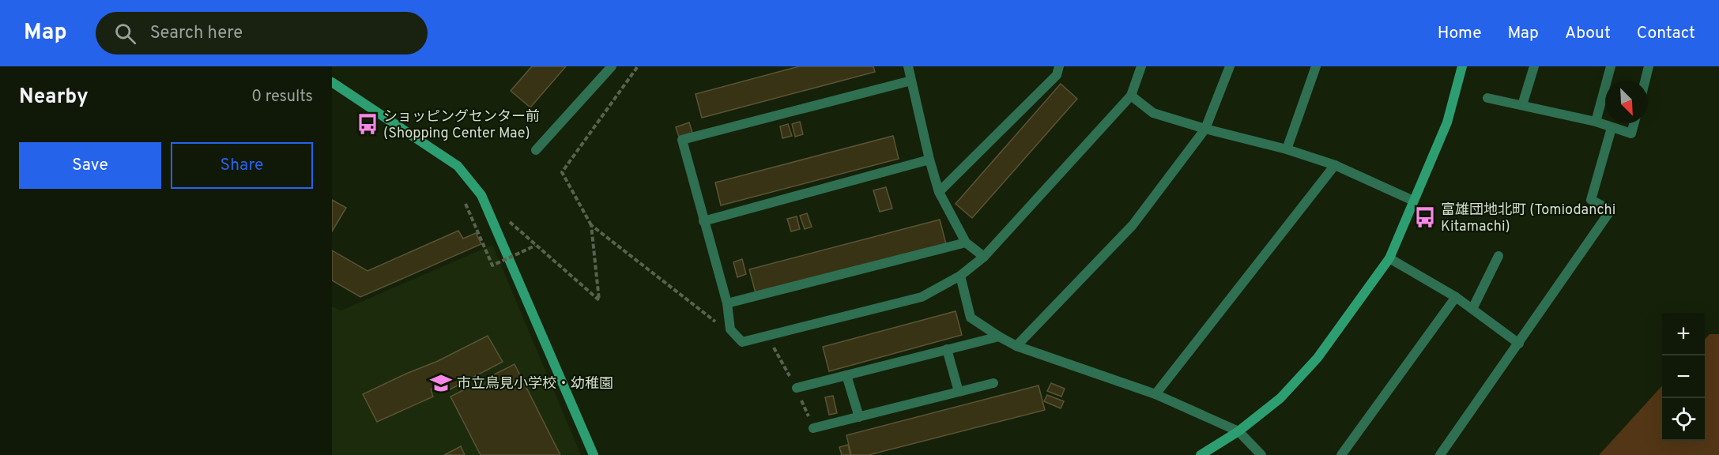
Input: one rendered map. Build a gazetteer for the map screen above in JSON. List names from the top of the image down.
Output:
{
  "places": {
    "bus stop": ["ショッピングセンター前 (Shopping Center Mae)", "富雄団地北町 (Tomiodanchi Kitamachi)"],
    "school or university": ["市立鳥見小学校・幼稚園"]
  },
  "north": "bottom right",
  "page": {
    "header": "Map",
    "search": "Search here",
    "nav": [
      "Home",
      "Map",
      "About",
      "Contact"
    ],
    "heading": ["Nearby", "0 results"],
    "buttons": ["Save", "Share"],
    "map_buttons": ["+", "−"]
  }
}
